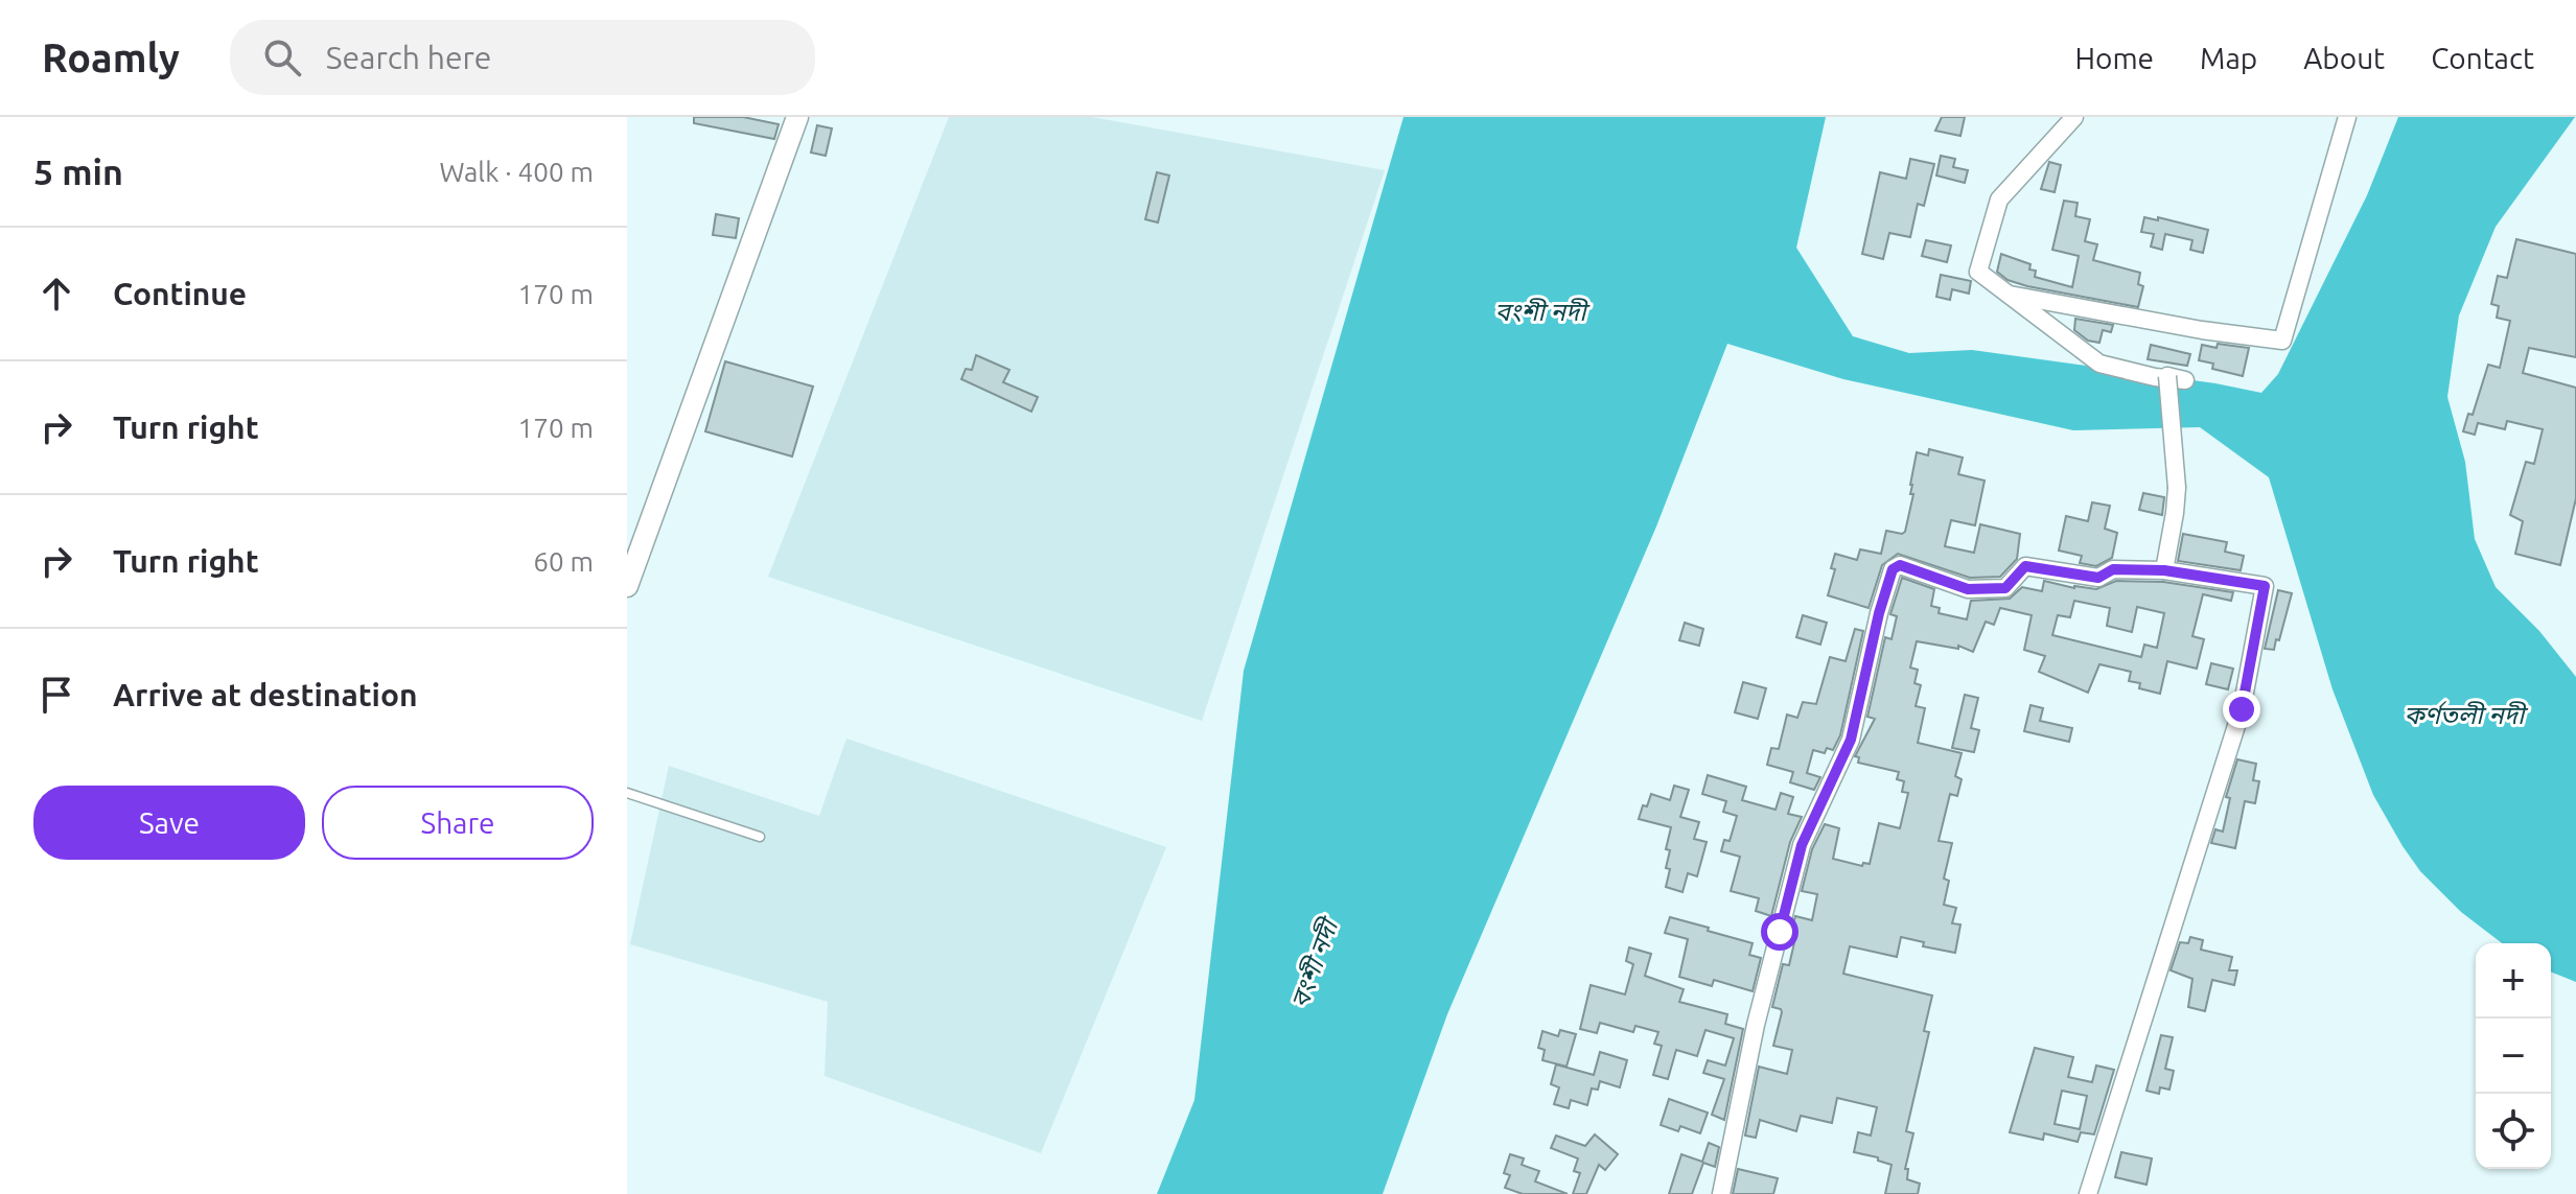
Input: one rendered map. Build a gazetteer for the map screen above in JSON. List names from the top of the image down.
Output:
{
  "water": ["বংশী নদী", "কর্ণতলী নদী"],
  "page": {
    "header": "Roamly",
    "search": "Search here",
    "nav": [
      "Home",
      "Map",
      "About",
      "Contact"
    ],
    "heading": ["5 min", "Walk · 400 m"],
    "list": [
      ["Continue", "170 m"],
      ["Turn right", "170 m"],
      ["Turn right", "60 m"],
      "Arrive at destination"
    ],
    "buttons": ["Save", "Share"],
    "map_buttons": ["+", "−"]
  }
}
